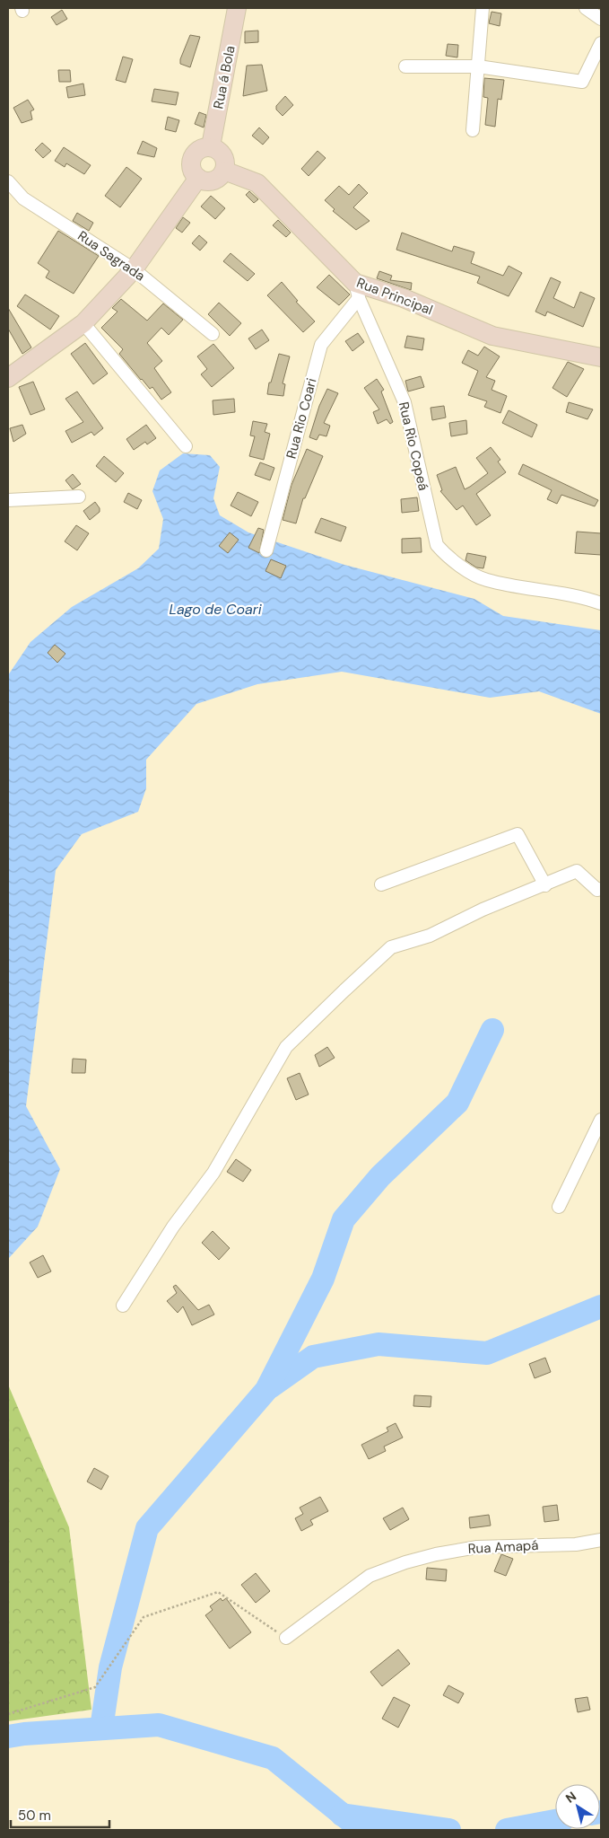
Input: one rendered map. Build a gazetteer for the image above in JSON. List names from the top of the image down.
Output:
{
  "streets": {
    "street": [
      "Rua á Bola",
      "Rua Sagrada",
      "Rua Principal",
      "Rua Rio Coari",
      "Rua Rio Copeá",
      "Rua Amapá"
    ]
  },
  "crossings": [
    ["Rua á Bola", "Rua Principal"],
    ["Rua Principal", "Rua Rio Coari"],
    ["Rua Principal", "Rua Rio Copeá"],
    ["Rua Rio Coari", "Rua Rio Copeá"]
  ],
  "water": ["Lago de Coari"],
  "scale_bar": "50 m",
  "north": "top left"
}
